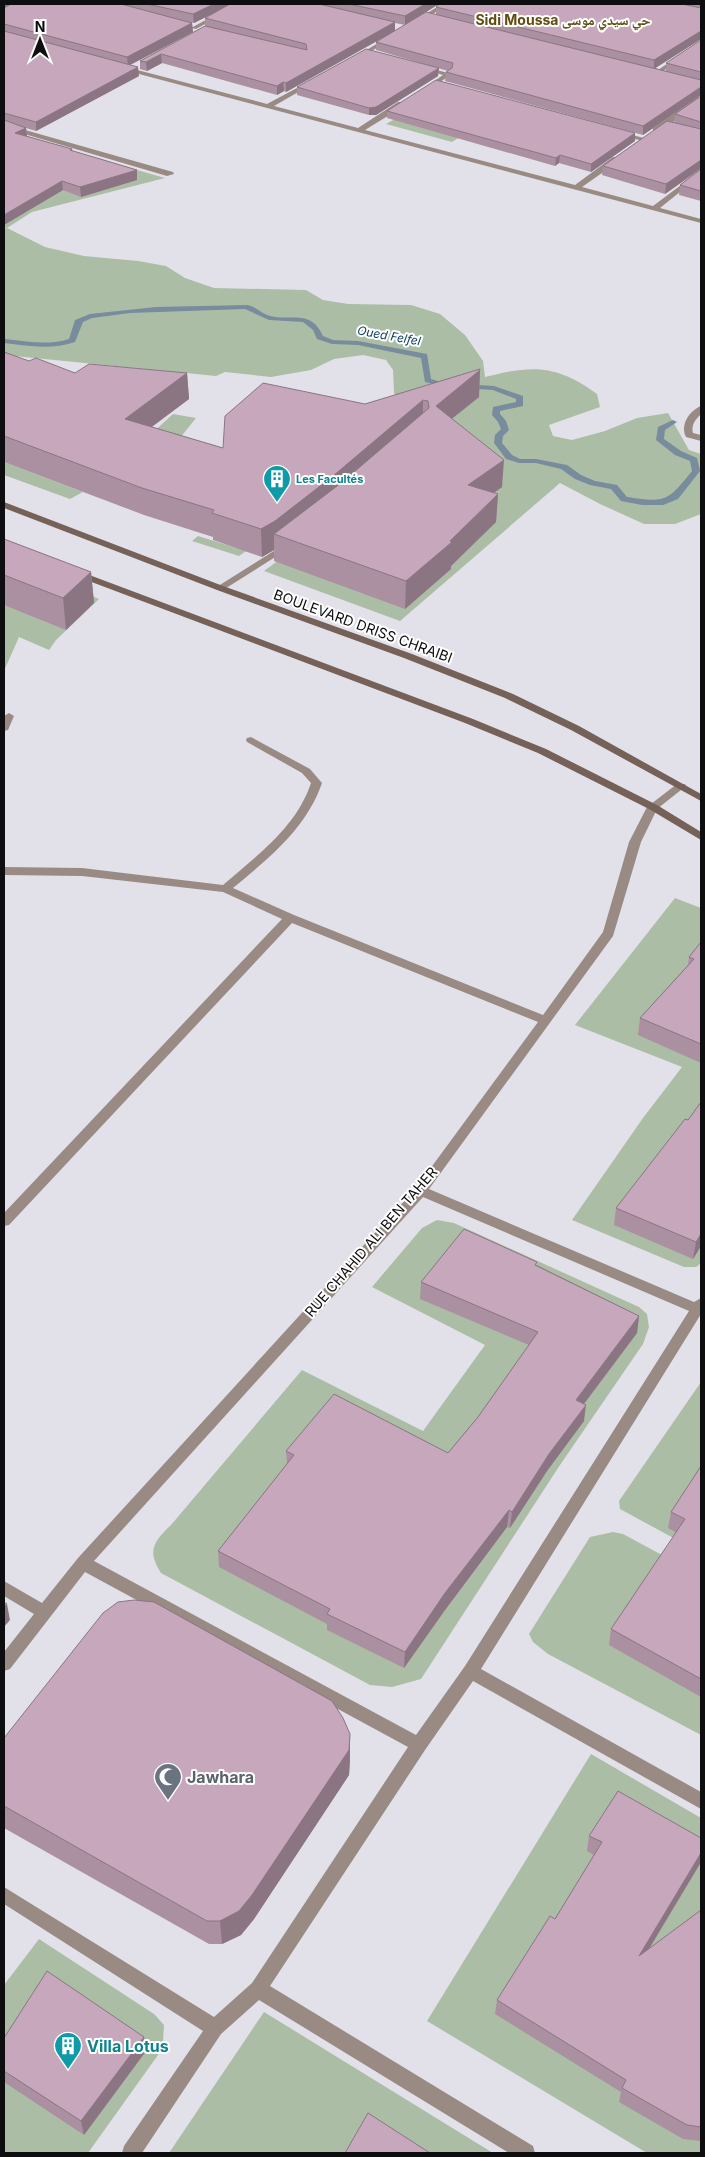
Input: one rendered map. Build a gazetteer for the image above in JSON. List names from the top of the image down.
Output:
{
  "streets": {
    "main road": ["BOULEVARD DRISS CHRAIBI"],
    "street": ["RUE CHAHID ALI BEN TAHER"]
  },
  "crossings": [
    ["BOULEVARD DRISS CHRAIBI", "RUE CHAHID ALI BEN TAHER"]
  ],
  "districts": ["Sidi Moussa حي سيدي موسى"],
  "water": ["Oued Felfel"],
  "places": {
    "building": ["Les Facultés", "Villa Lotus"],
    "mosque": ["Jawhara"]
  },
  "north": "top"
}
